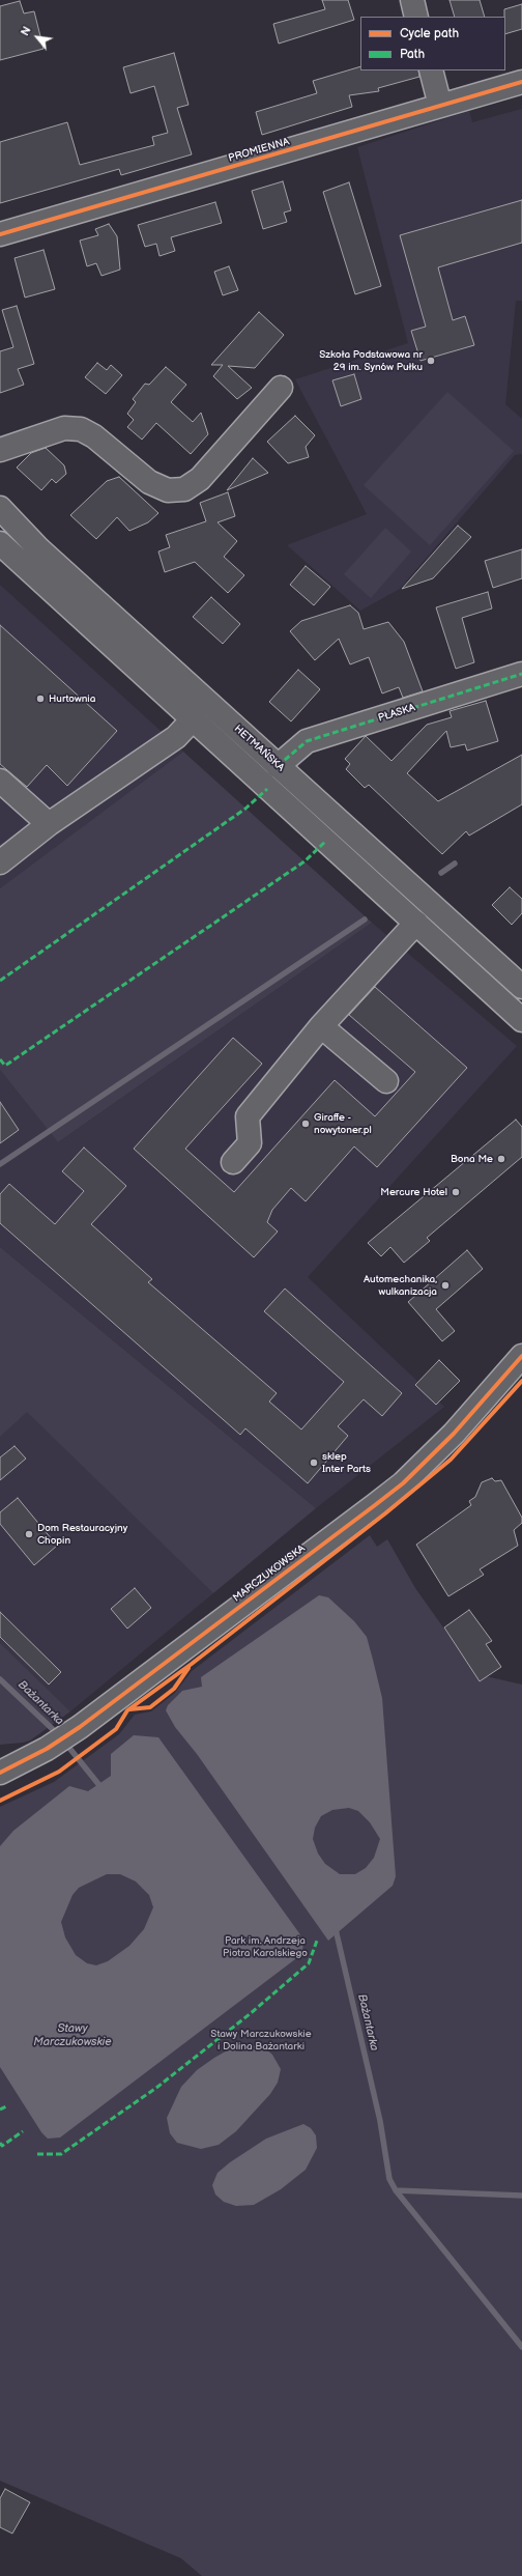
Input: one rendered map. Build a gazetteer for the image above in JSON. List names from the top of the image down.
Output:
{
  "streets": {
    "street": [
      "PROMIENNA",
      "PŁASKA",
      "HETMAŃSKA",
      "MARCZUKOWSKA"
    ]
  },
  "crossings": [
    ["PŁASKA", "HETMAŃSKA"]
  ],
  "water": ["Bażantarka", "Stawy Marczukowskie"],
  "parks": ["Park im. Andrzeja Piotra Karolskiego", "Stawy Marczukowskie i Dolina Bażantarki"],
  "places": [
    "Szkoła Podstawowa nr 29 im. Synów Pułku",
    "Hurtownia",
    "Giraffe - nowytoner.pl",
    "Bona Me",
    "Mercure Hotel",
    "Automechanika, wulkanizacja",
    "sklep Inter Parts",
    "Dom Restauracyjny Chopin"
  ],
  "legend": ["Cycle path", "Path"],
  "north": "top left"
}
